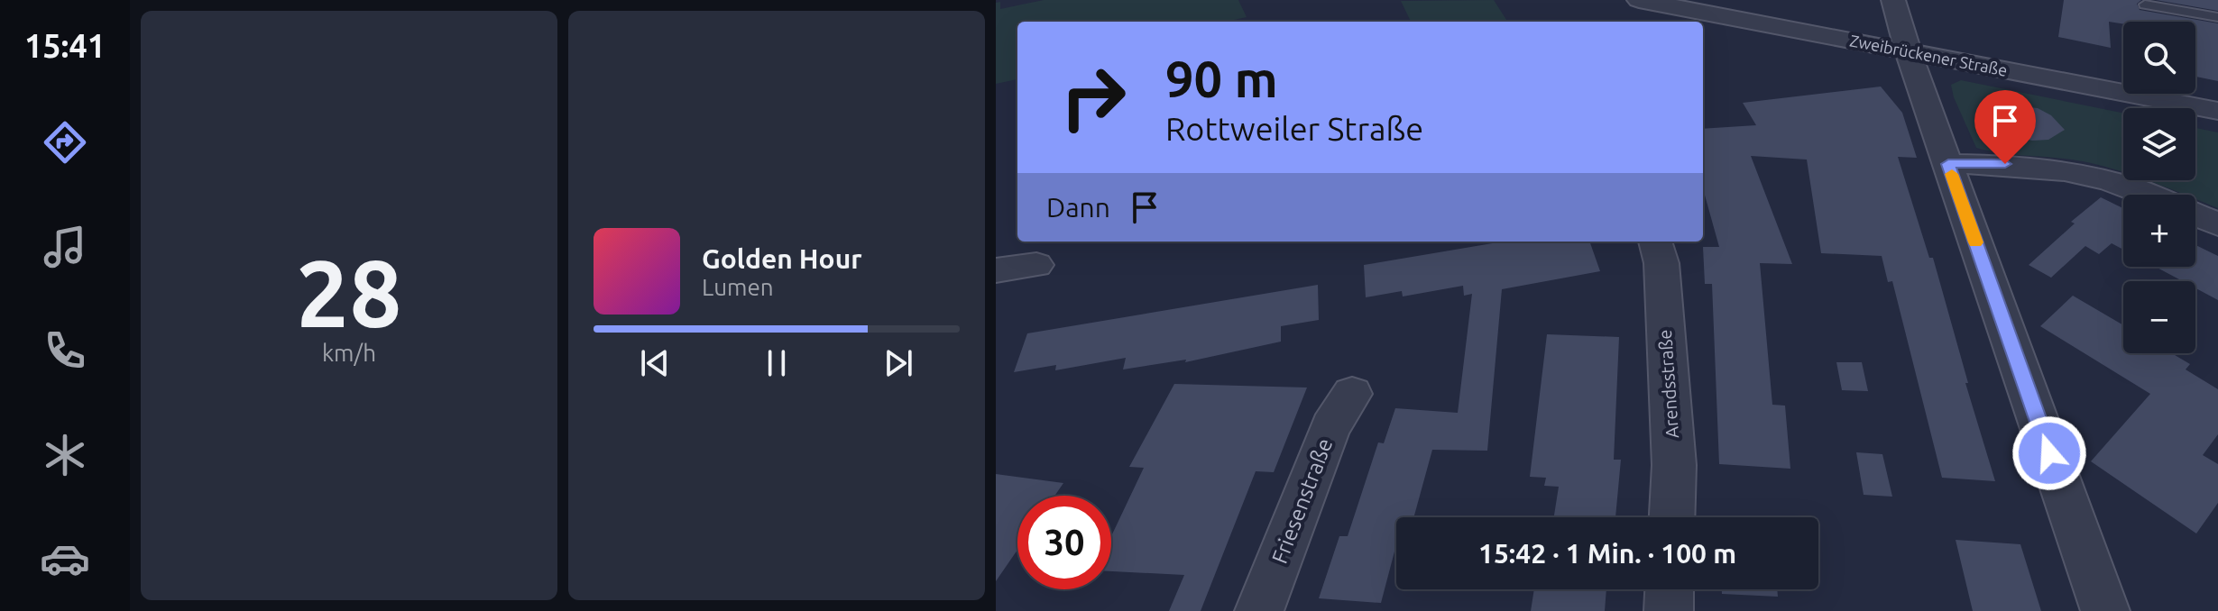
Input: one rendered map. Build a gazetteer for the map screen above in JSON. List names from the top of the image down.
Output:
{
  "streets": {
    "street": ["Zweibrückener Straße", "Arendsstraße", "Friesenstraße"]
  },
  "page": {
    "tabs": "15:41",
    "tile": ["28", "km/h"],
    "map_buttons": ["+", "−"],
    "turn": ["90 m", "Rottweiler Straße"],
    "then": "Dann",
    "song": ["Golden Hour", "Lumen"],
    "limit": "30",
    "trip": "15:42 · 1 Min. · 100 m"
  }
}
